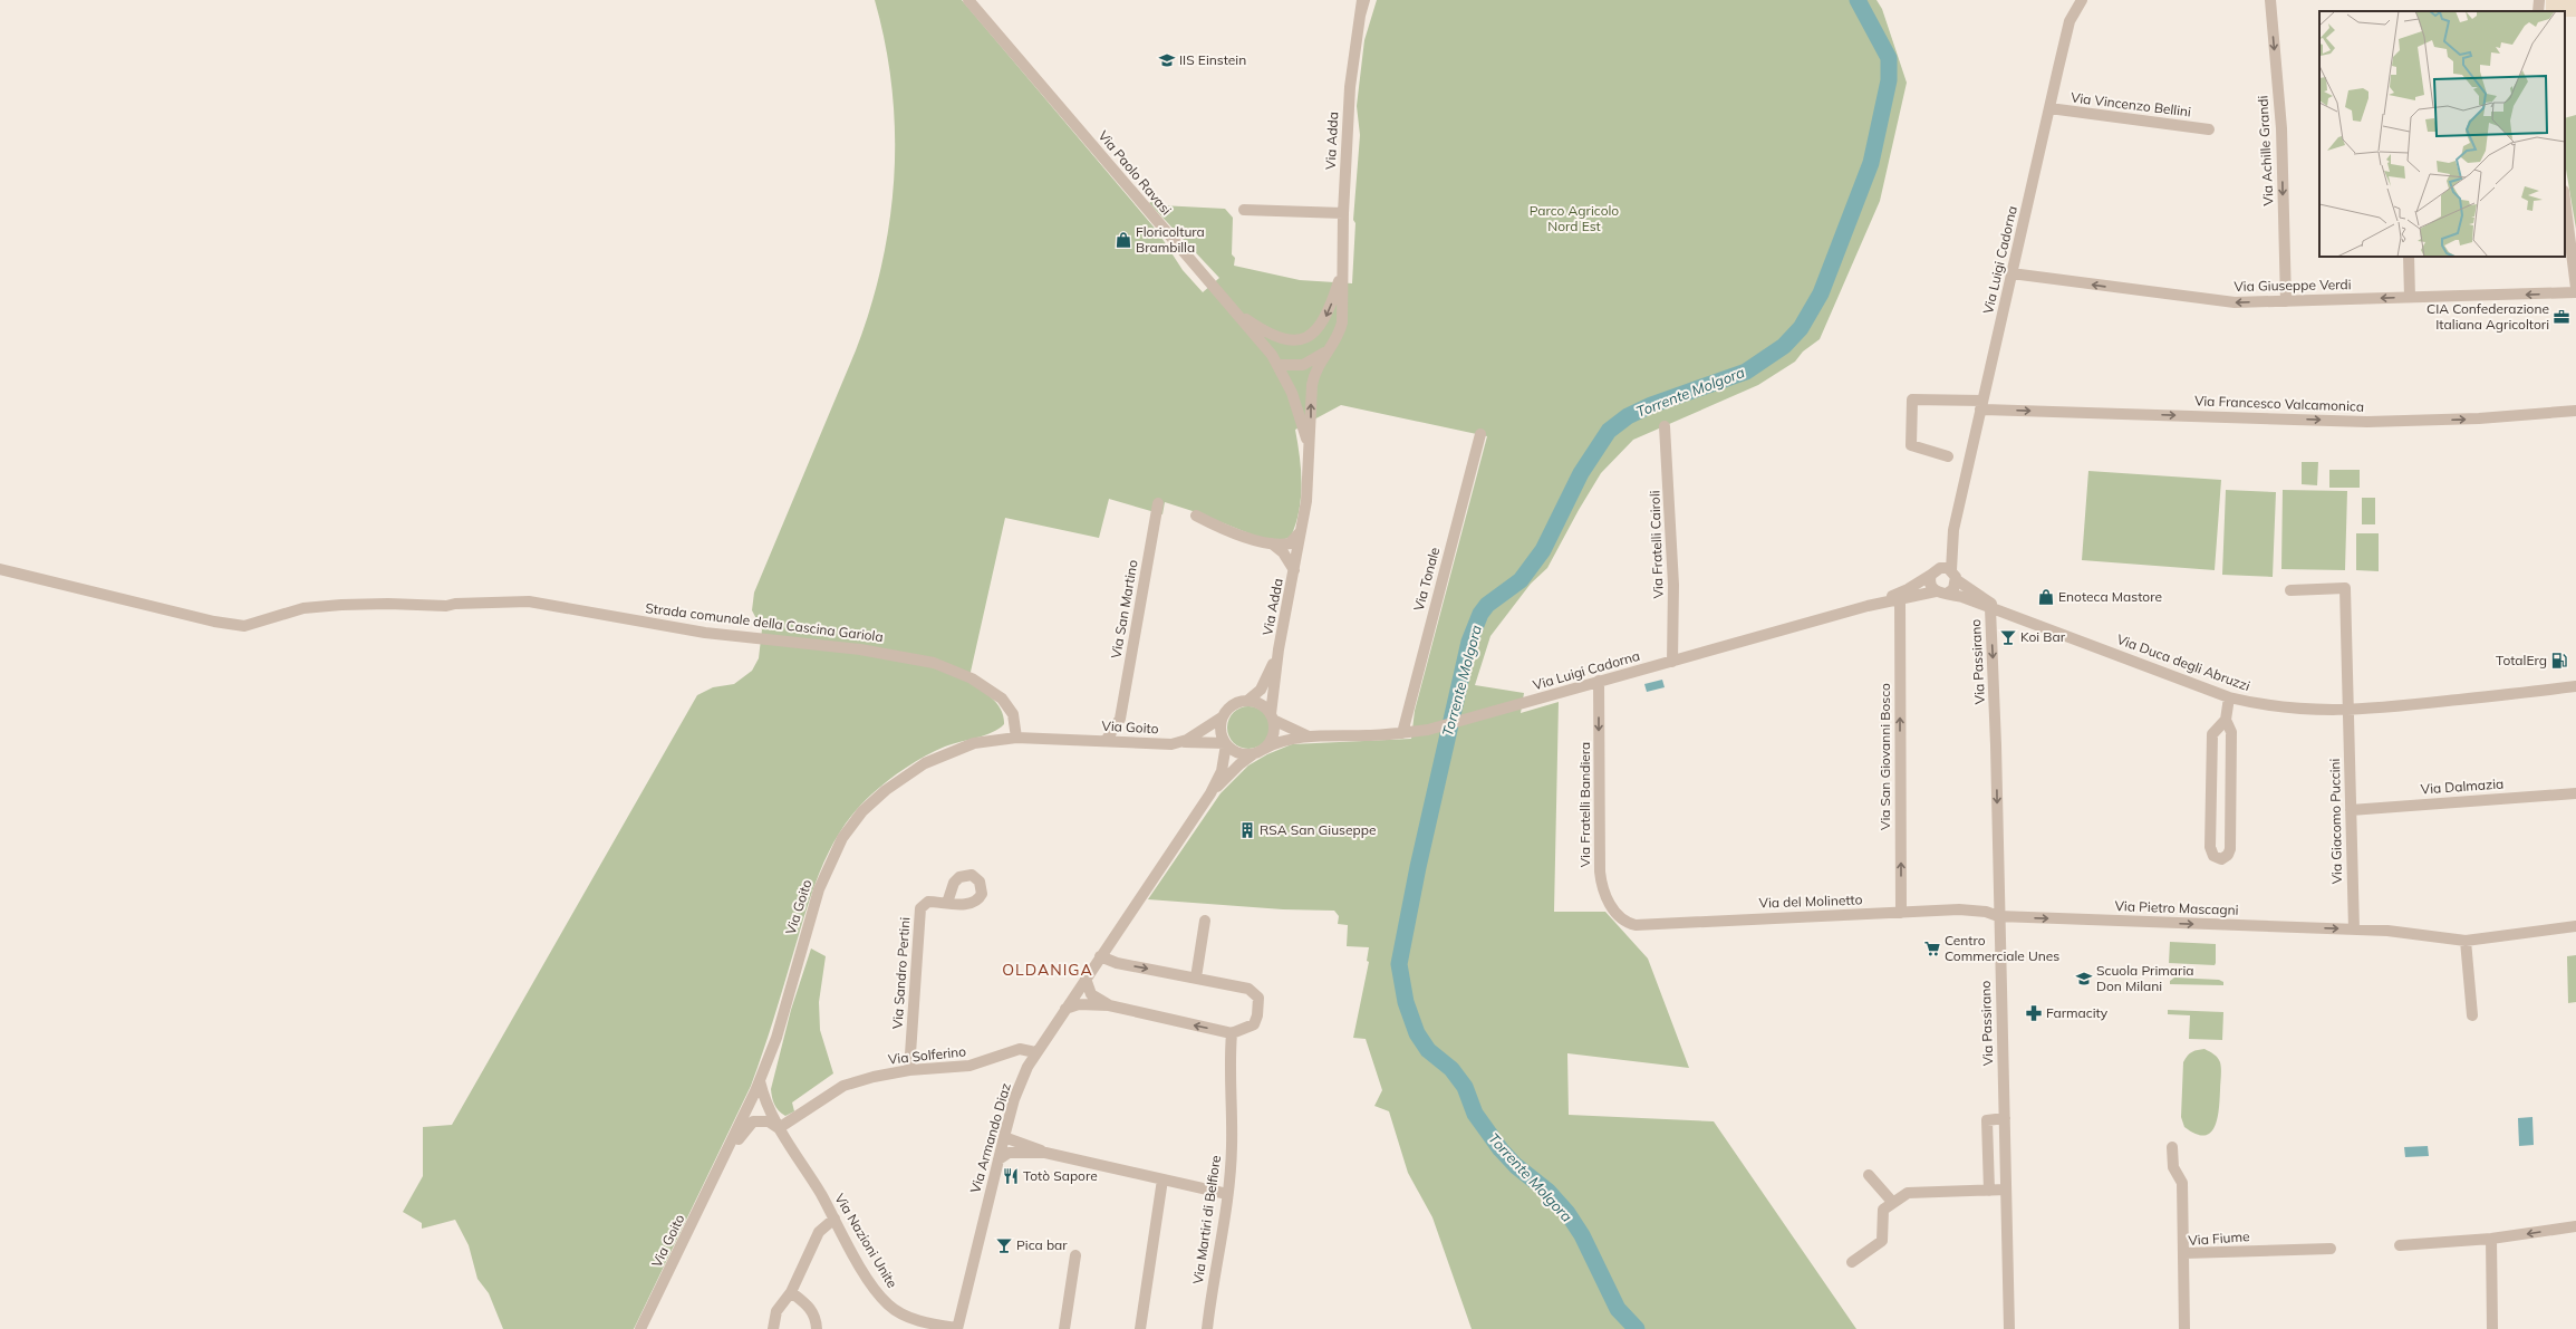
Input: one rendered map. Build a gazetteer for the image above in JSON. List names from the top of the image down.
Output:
{
  "streets": {
    "street": [
      "Via Vincenzo Bellini",
      "Via Adda",
      "Via Achille Grandi",
      "Via Paolo Ravasi",
      "Via Luigi Cadorna",
      "Via Giuseppe Verdi",
      "Via Francesco Valcamonica",
      "Via Fratelli Cairoli",
      "Via Tonale",
      "Via San Martino",
      "Strada comunale della Cascina Gariola",
      "Via Passirano",
      "Via Duca degli Abruzzi",
      "Via Goito",
      "Via San Giovanni Bosco",
      "Via Dalmazia",
      "Via Fratelli Bandiera",
      "Via Giacomo Puccini",
      "Via del Molinetto",
      "Via Pietro Mascagni",
      "Via Sandro Pertini",
      "Via Solferino",
      "Via Armando Diaz",
      "Via Martiri di Belfiore",
      "Via Fiume",
      "Via Nazioni Unite"
    ]
  },
  "crossings": [
    ["Via Vincenzo Bellini", "Via Luigi Cadorna"],
    ["Via Adda", "Via Paolo Ravasi"],
    ["Via Adda", "Via Luigi Cadorna"],
    ["Via Adda", "Via Goito"],
    ["Via Adda", "Via Armando Diaz"],
    ["Via Achille Grandi", "Via Giuseppe Verdi"],
    ["Via Luigi Cadorna", "Via Giuseppe Verdi"],
    ["Via Luigi Cadorna", "Via Francesco Valcamonica"],
    ["Via Luigi Cadorna", "Via Fratelli Cairoli"],
    ["Via Luigi Cadorna", "Via Tonale"],
    ["Via Luigi Cadorna", "Via Duca degli Abruzzi"],
    ["Via Luigi Cadorna", "Via Goito"],
    ["Via Luigi Cadorna", "Via San Giovanni Bosco"],
    ["Via Luigi Cadorna", "Via Fratelli Bandiera"],
    ["Via Luigi Cadorna", "Via Armando Diaz"],
    ["Via San Martino", "Via Goito"],
    ["Strada comunale della Cascina Gariola", "Via Goito"],
    ["Via Passirano", "Via Duca degli Abruzzi"],
    ["Via Passirano", "Via del Molinetto"],
    ["Via Passirano", "Via Pietro Mascagni"],
    ["Via Duca degli Abruzzi", "Via Giacomo Puccini"],
    ["Via Goito", "Via Armando Diaz"],
    ["Via Goito", "Via Nazioni Unite"],
    ["Via San Giovanni Bosco", "Via del Molinetto"],
    ["Via Dalmazia", "Via Giacomo Puccini"],
    ["Via Fratelli Bandiera", "Via del Molinetto"],
    ["Via Giacomo Puccini", "Via Pietro Mascagni"],
    ["Via del Molinetto", "Via Pietro Mascagni"],
    ["Via Sandro Pertini", "Via Solferino"],
    ["Via Solferino", "Via Armando Diaz"],
    ["Via Solferino", "Via Nazioni Unite"],
    ["Via Armando Diaz", "Via Nazioni Unite"]
  ],
  "one_way": [
    "Via Achille Grandi",
    "Via Giuseppe Verdi",
    "Via Francesco Valcamonica",
    "Via Passirano",
    "Via San Giovanni Bosco",
    "Via Fratelli Bandiera",
    "Via Pietro Mascagni"
  ],
  "districts": ["OLDANIGA"],
  "water": ["Torrente Molgora"],
  "parks": ["Parco Agricolo Nord Est"],
  "places": {
    "school or university": ["IIS Einstein", "Scuola Primaria Don Milani"],
    "shop": ["Floricoltura Brambilla", "Enoteca Mastore"],
    "office": ["CIA Confederazione Italiana Agricoltori"],
    "bar": ["Koi Bar", "Pica bar"],
    "fuel station": ["TotalErg"],
    "building": ["RSA San Giuseppe"],
    "supermarket": ["Centro Commerciale Unes"],
    "pharmacy": ["Farmacity"],
    "restaurant": ["Totò Sapore"]
  }
}
